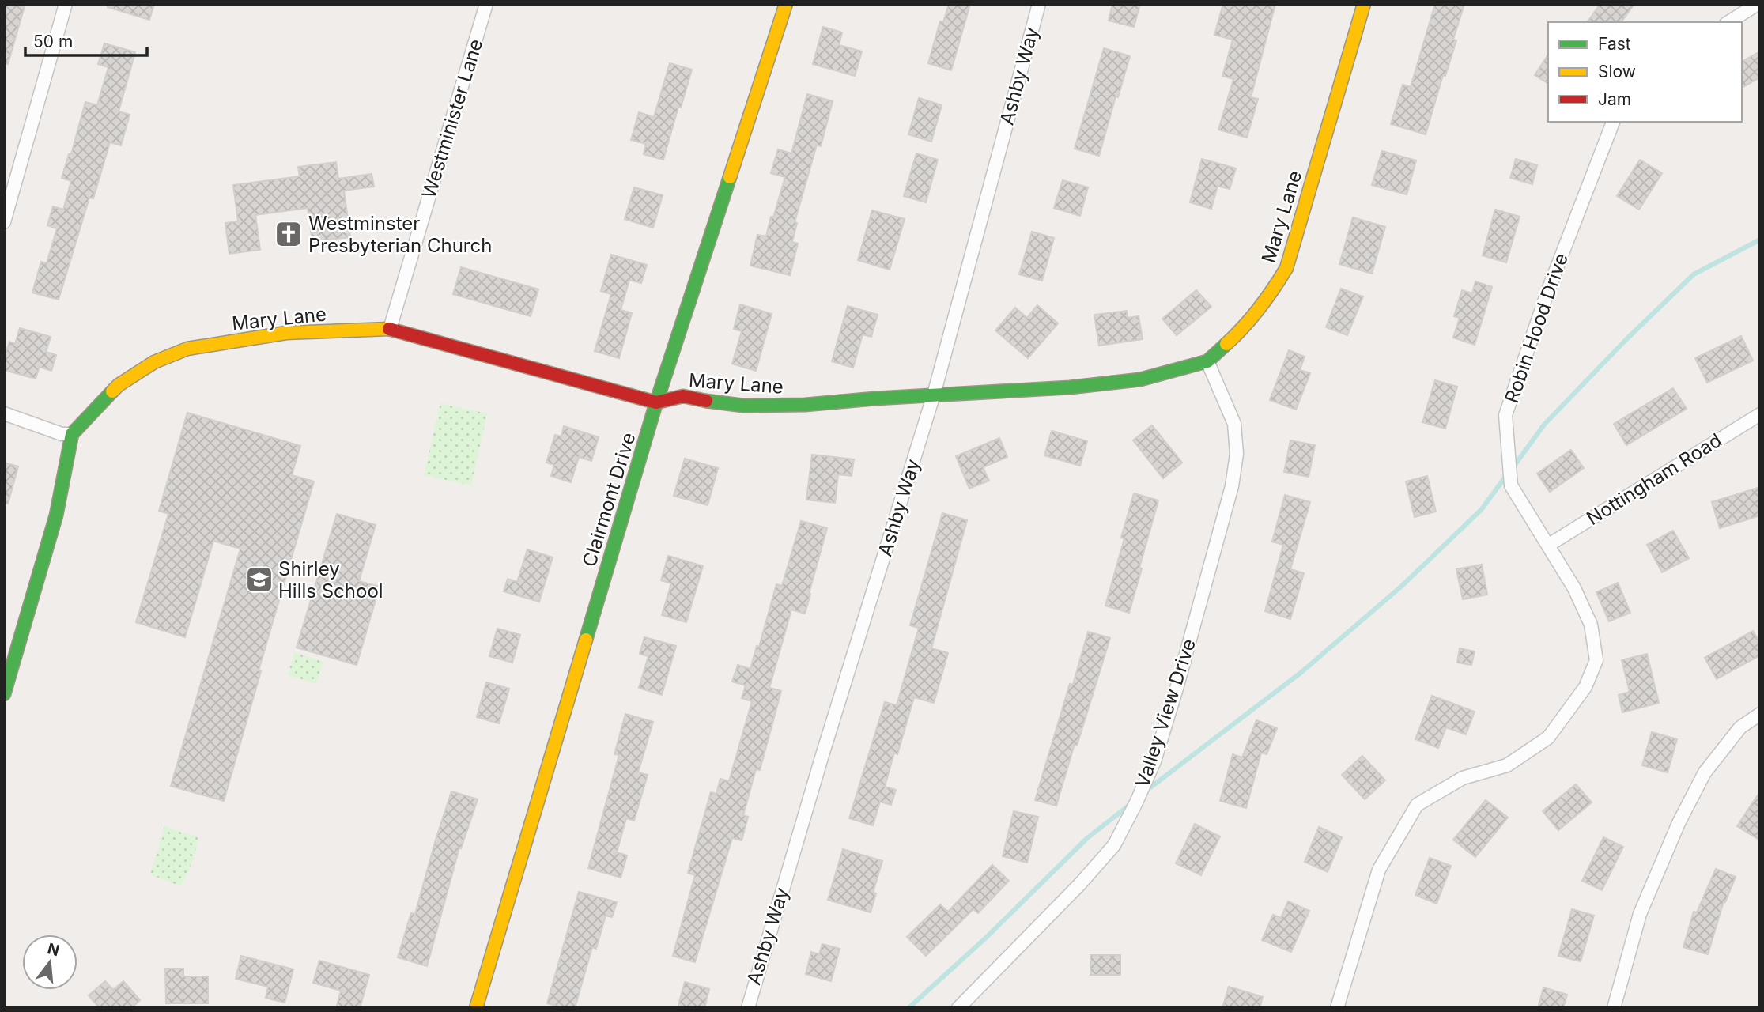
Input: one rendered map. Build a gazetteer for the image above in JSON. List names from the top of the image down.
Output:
{
  "streets": {
    "street": [
      "Ashby Way",
      "Westminister Lane",
      "Mary Lane",
      "Robin Hood Drive",
      "Nottingham Road",
      "Clairmont Drive",
      "Valley View Drive"
    ]
  },
  "crossings": [
    ["Ashby Way", "Mary Lane"],
    ["Westminister Lane", "Mary Lane"],
    ["Mary Lane", "Clairmont Drive"],
    ["Mary Lane", "Valley View Drive"],
    ["Robin Hood Drive", "Nottingham Road"]
  ],
  "places": {
    "church": ["Westminster Presbyterian Church"],
    "school or university": ["Shirley Hills School"]
  },
  "legend": ["Fast", "Slow", "Jam"],
  "scale_bar": "50 m",
  "north": "top"
}
